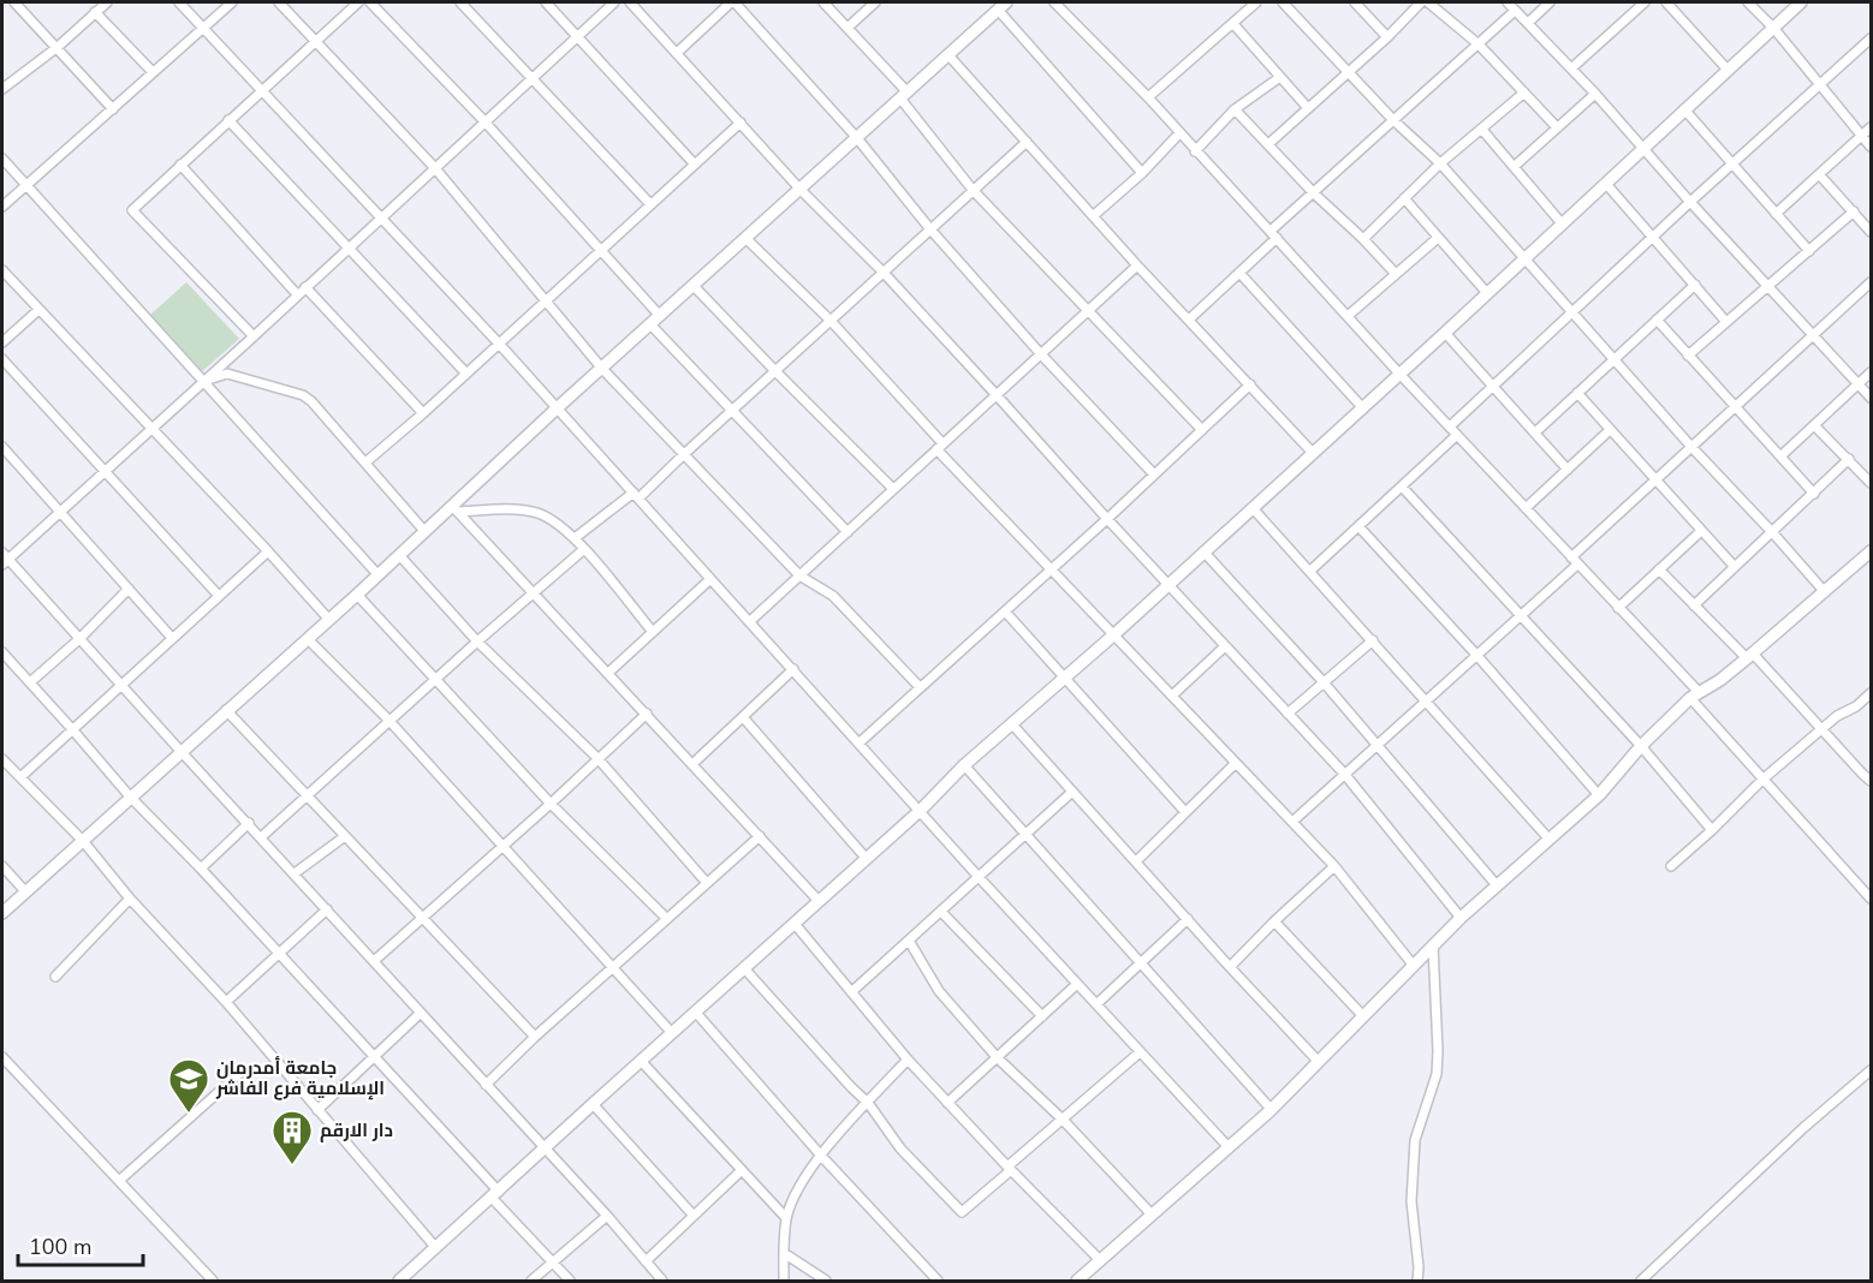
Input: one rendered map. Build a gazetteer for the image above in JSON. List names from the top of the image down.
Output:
{
  "places": {
    "school or university": ["جامعة أمدرمان الإسلامية فرع الفاشر"],
    "building": ["دار الارقم"]
  },
  "scale_bar": "100 m"
}
